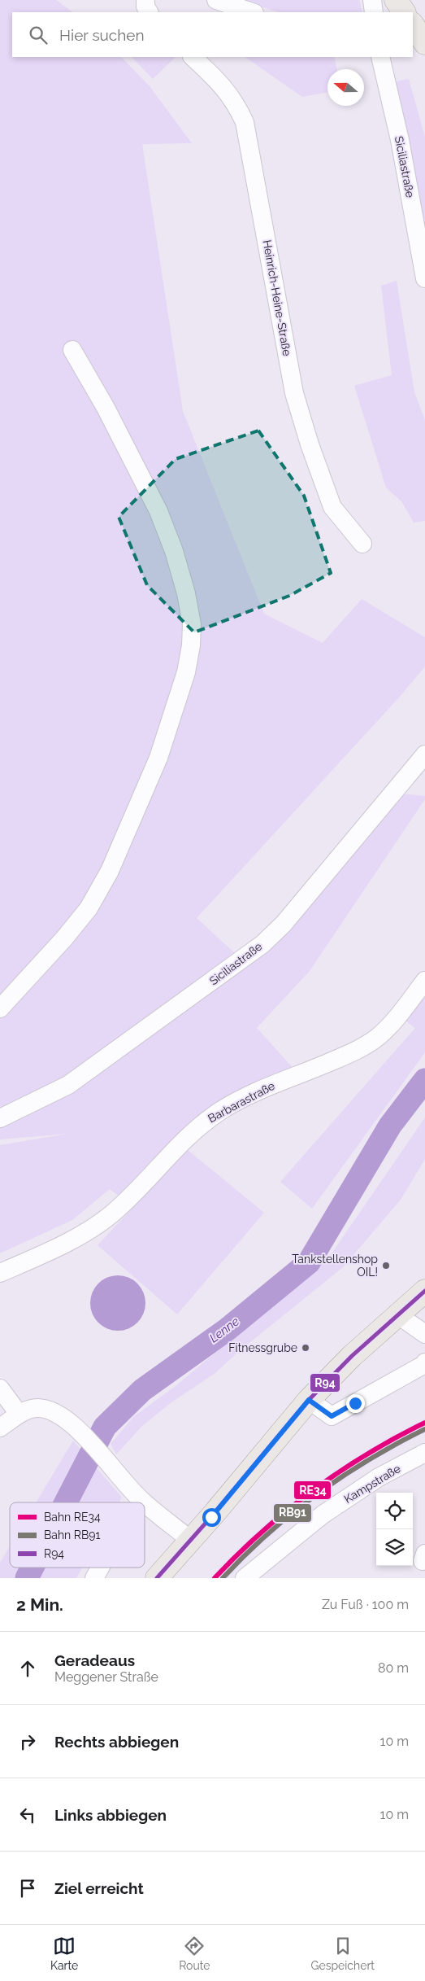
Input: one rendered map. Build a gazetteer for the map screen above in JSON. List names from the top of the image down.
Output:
{
  "streets": {
    "street": [
      "Siciliastraße",
      "Heinrich-Heine-Straße",
      "Barbarastraße",
      "Kampstraße"
    ]
  },
  "water": ["Lenne"],
  "places": ["Tankstellenshop OIL!", "Fitnessgrube"],
  "lines": ["transit line R94", "rail line RE34", "rail line RB91"],
  "legend": ["Bahn RE34", "Bahn RB91", "R94"],
  "north": "left",
  "page": {
    "search": "Hier suchen",
    "heading": ["2 Min.", "Zu Fuß · 100 m"],
    "list": [
      ["Geradeaus", "Meggener Straße", "80 m"],
      ["Rechts abbiegen", "10 m"],
      ["Links abbiegen", "10 m"],
      "Ziel erreicht"
    ],
    "nav": ["Karte", "Route", "Gespeichert"]
  }
}
